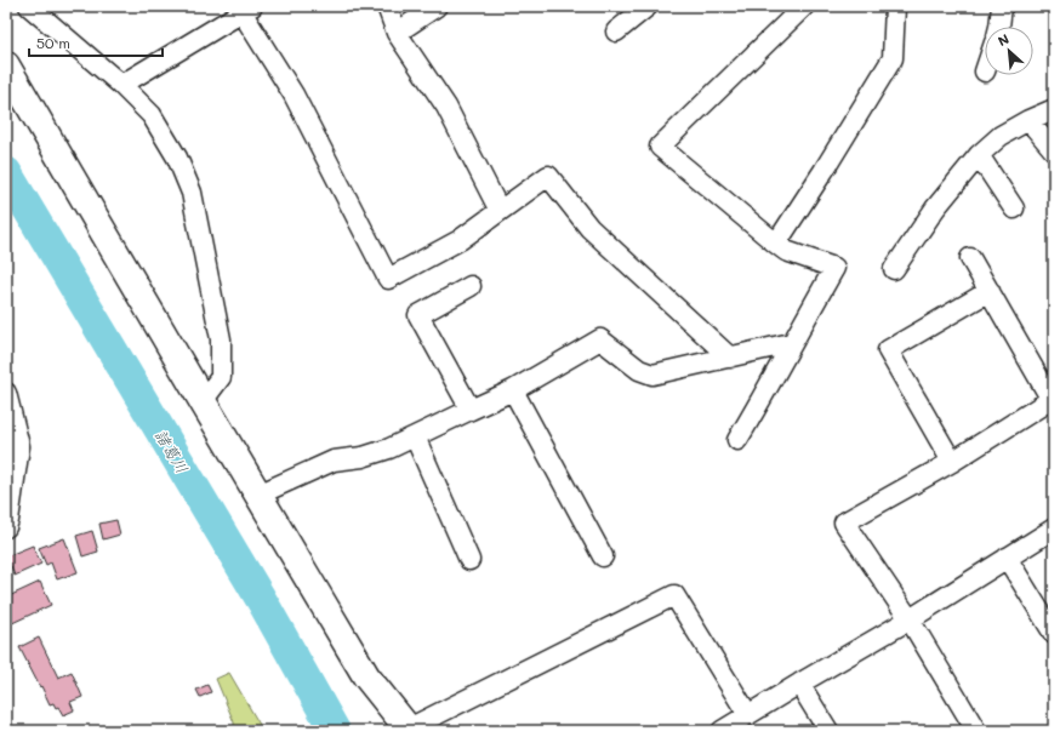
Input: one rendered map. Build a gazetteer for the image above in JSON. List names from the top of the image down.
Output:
{
  "water": ["諸葛川"],
  "scale_bar": "50 m",
  "north": "top left"
}
